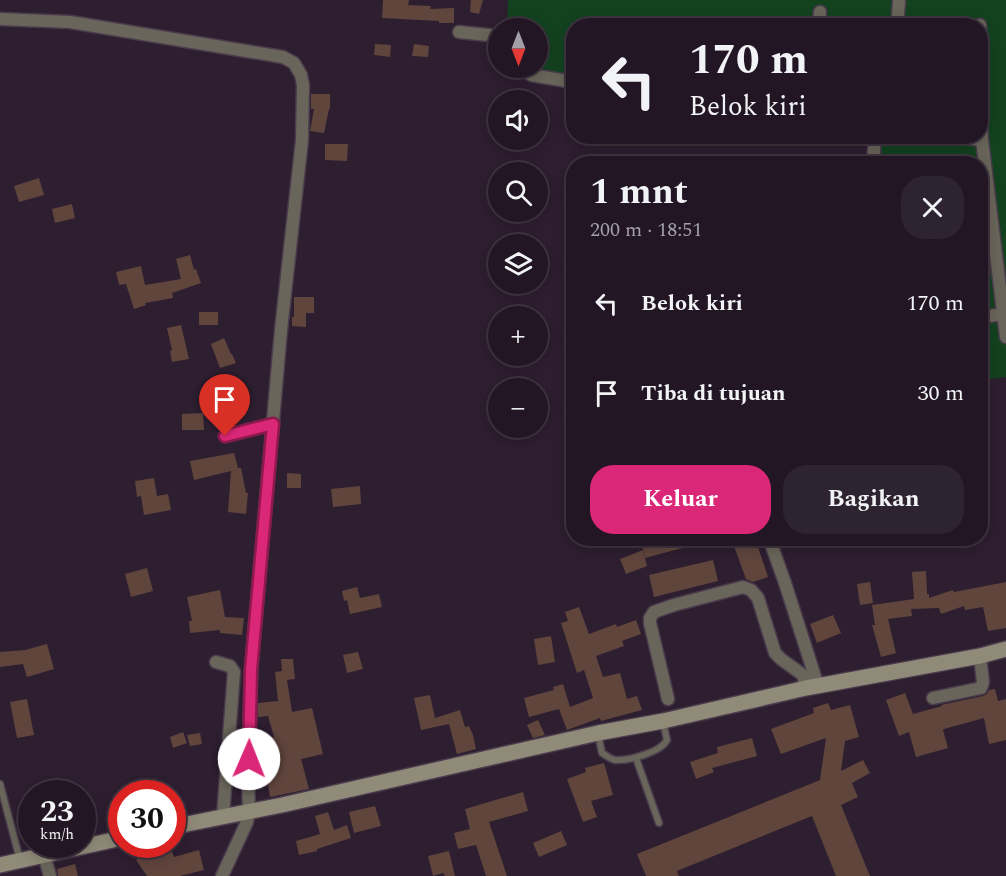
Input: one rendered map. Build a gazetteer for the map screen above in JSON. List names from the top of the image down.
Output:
{
  "north": "bottom",
  "page": {
    "map_buttons": ["+", "−"],
    "turn": ["170 m", "Belok kiri"],
    "heading": ["1 mnt", "200 m · 18:51"],
    "list": [
      {
        "name": "Belok kiri",
        "value": "170 m"
      },
      {
        "name": "Tiba di tujuan",
        "value": "30 m"
      }
    ],
    "buttons": ["Keluar", "Bagikan"],
    "speed": "23 km/h",
    "limit": "30"
  }
}
